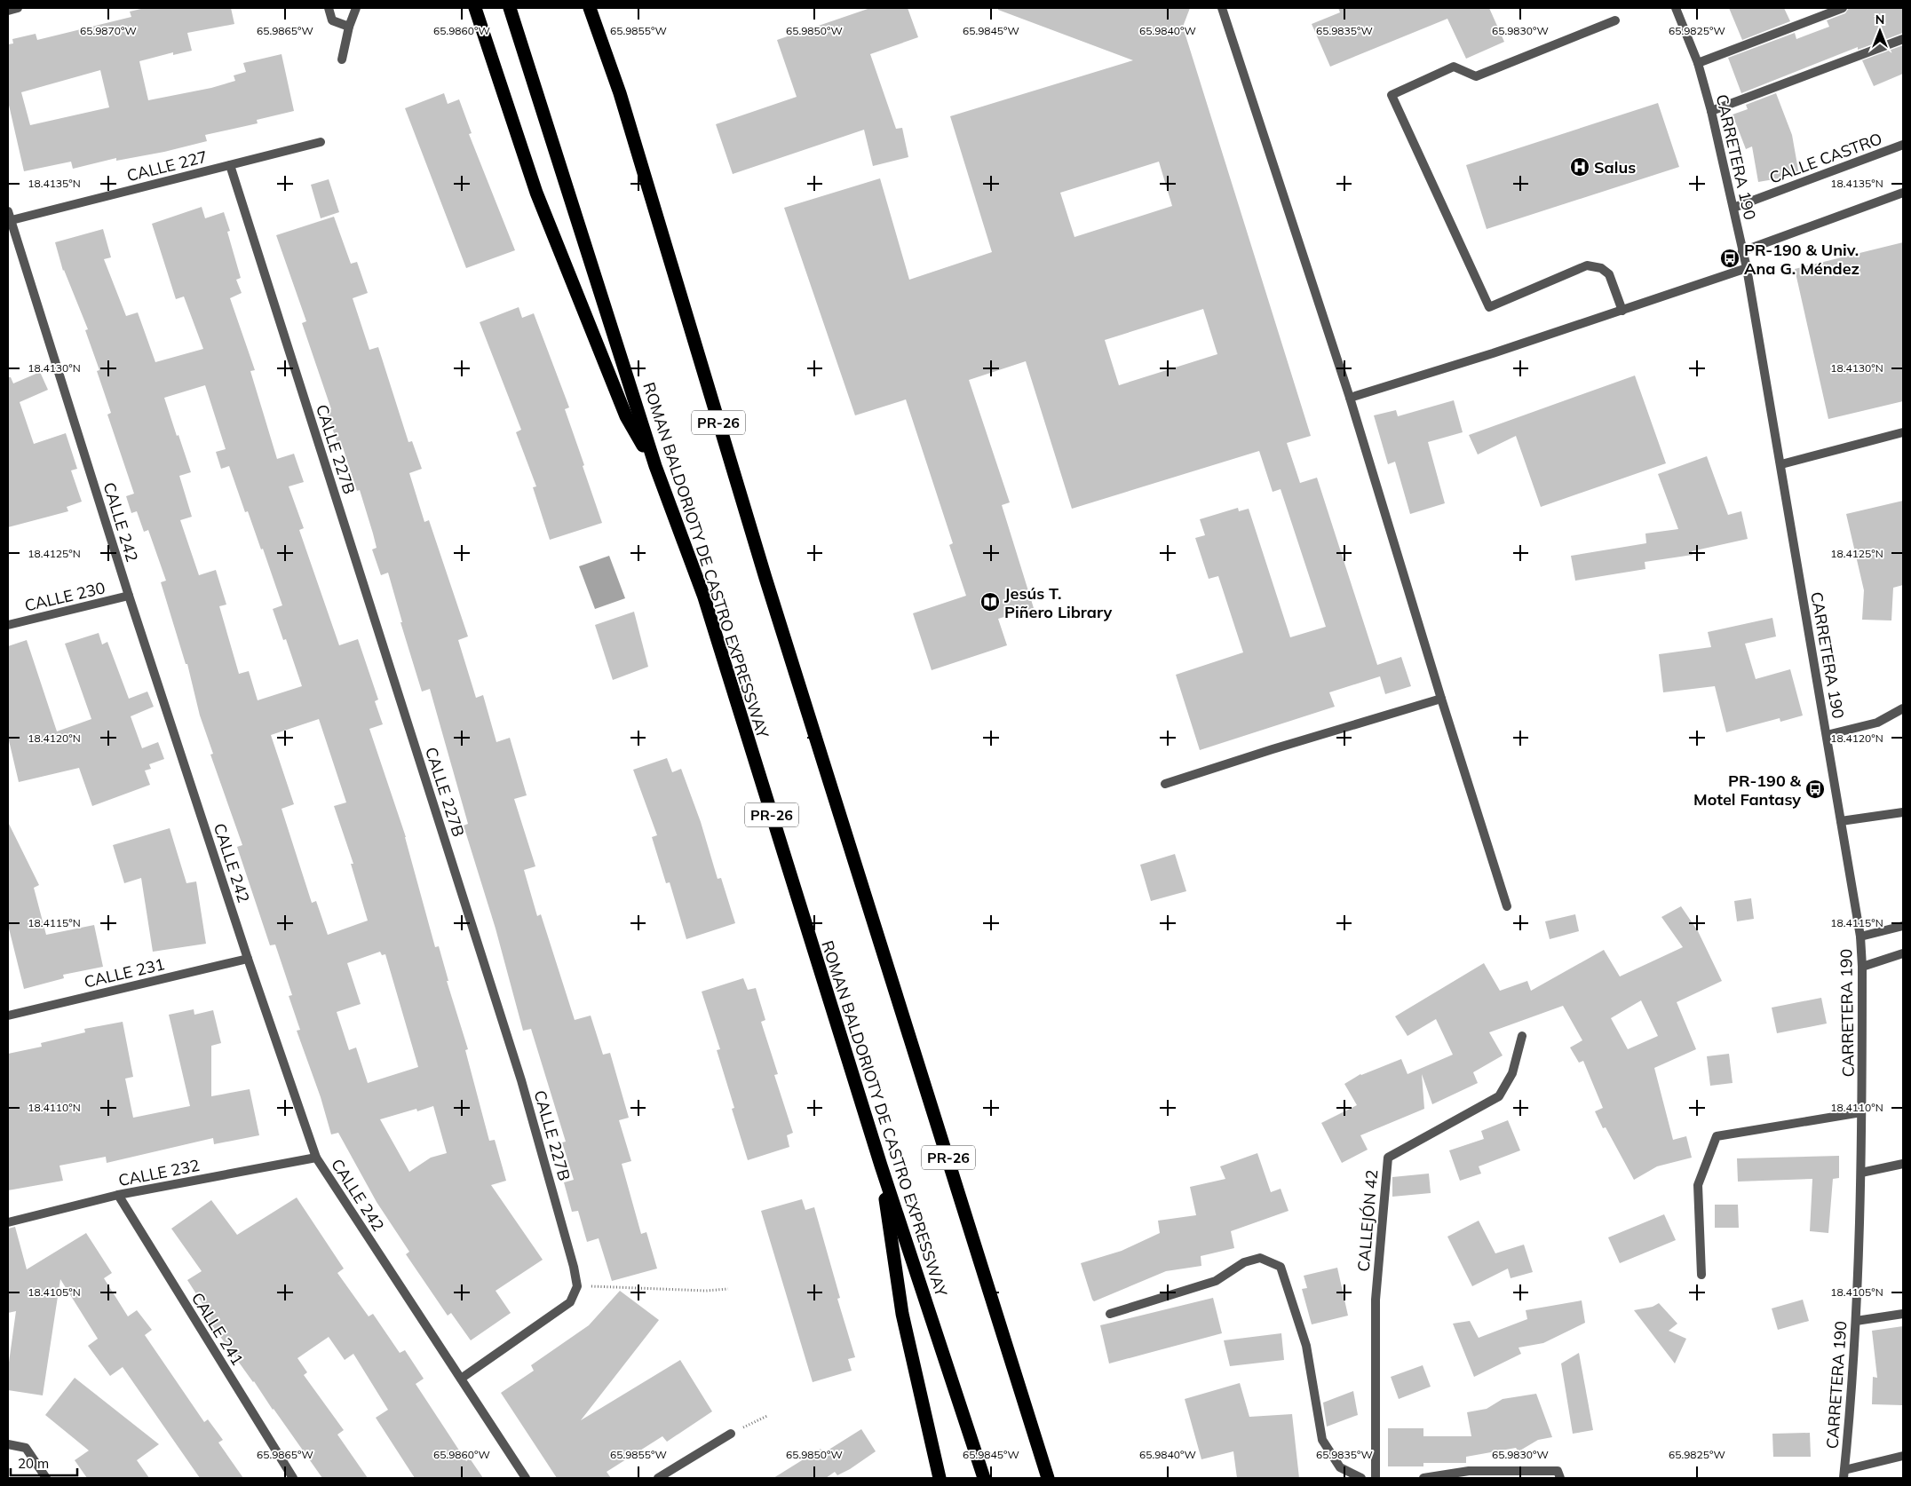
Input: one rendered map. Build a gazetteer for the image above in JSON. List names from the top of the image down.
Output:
{
  "streets": {
    "highway": ["PR-26", "ROMAN BALDORIOTY DE CASTRO EXPRESSWAY"],
    "street": [
      "CARRETERA 190",
      "CALLE CASTRO",
      "CALLE 227",
      "CALLE 227B",
      "CALLE 242",
      "CALLE 230",
      "CALLE 231",
      "CALLE 232",
      "CALLEJÓN 42",
      "CALLE 241"
    ]
  },
  "crossings": [
    ["CARRETERA 190", "CALLE CASTRO"],
    ["CALLE 227", "CALLE 227B"],
    ["CALLE 227", "CALLE 242"],
    ["CALLE 242", "CALLE 230"],
    ["CALLE 242", "CALLE 231"],
    ["CALLE 242", "CALLE 232"],
    ["CALLE 232", "CALLE 241"]
  ],
  "places": {
    "hospital": ["Salus"],
    "bus stop": ["PR-190 & Univ. Ana G. Méndez", "PR-190 & Motel Fantasy"],
    "library": ["Jesús T. Piñero Library"]
  },
  "scale_bar": "20 m",
  "north": "top",
  "coordinates": [
    "65.9870°W",
    "65.9865°W",
    "65.9860°W",
    "65.9855°W",
    "65.9850°W",
    "65.9845°W",
    "65.9840°W",
    "65.9835°W",
    "65.9830°W",
    "65.9825°W",
    "18.4135°N",
    "18.4130°N",
    "18.4125°N",
    "18.4120°N",
    "18.4115°N",
    "18.4110°N",
    "18.4105°N"
  ]
}
